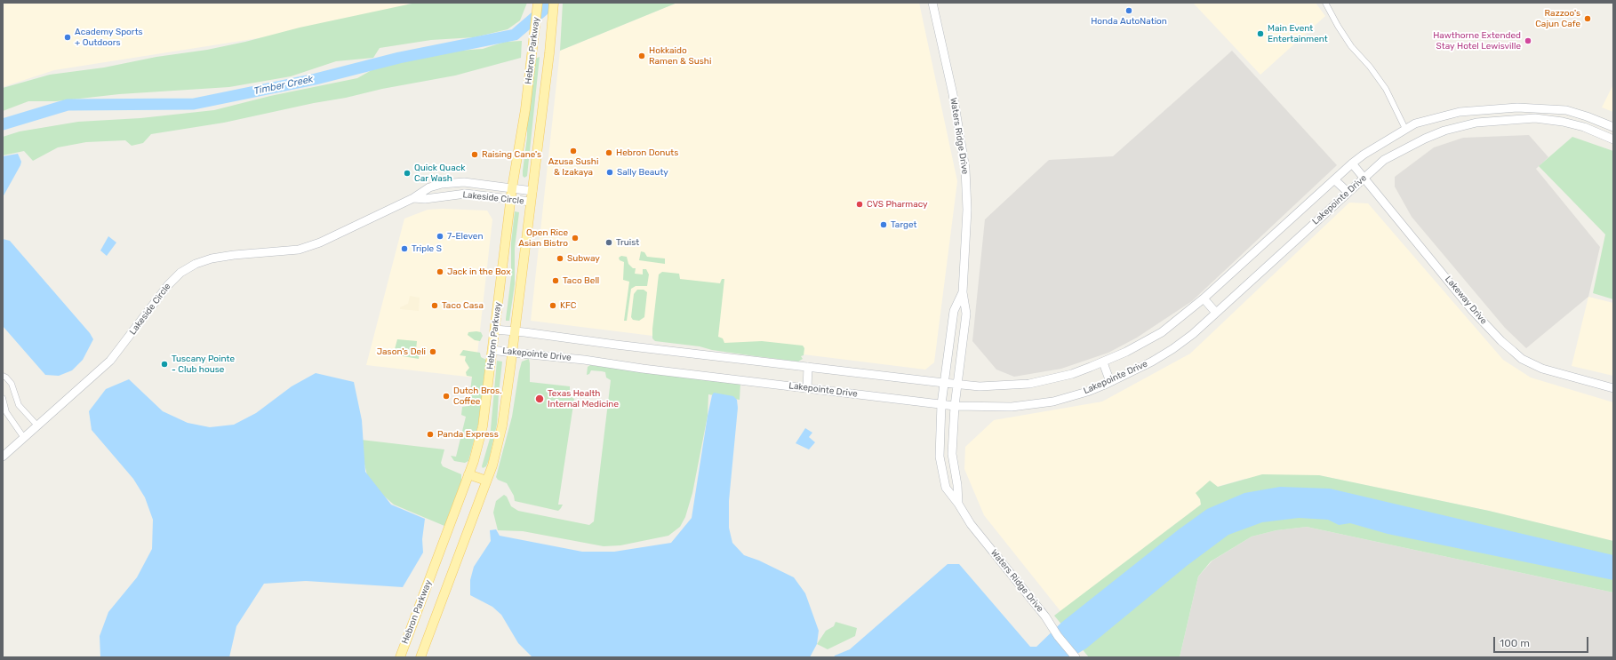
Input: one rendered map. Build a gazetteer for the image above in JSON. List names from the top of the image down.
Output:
{
  "streets": {
    "main road": [
      "Hebron Parkway",
      "Waters Ridge Drive",
      "Lakeside Circle",
      "Lakepointe Drive",
      "Lakeway Drive"
    ]
  },
  "crossings": [
    ["Hebron Parkway", "Lakeside Circle"],
    ["Hebron Parkway", "Lakepointe Drive"],
    ["Waters Ridge Drive", "Lakepointe Drive"],
    ["Lakepointe Drive", "Lakeway Drive"]
  ],
  "water": ["Timber Creek"],
  "places": [
    "Honda AutoNation",
    "Razzoo's Cajun Cafe",
    "Main Event Entertainment",
    "Academy Sports + Outdoors",
    "Hawthorne Extended Stay Hotel Lewisville",
    "Hokkaido Ramen & Sushi",
    "Azusa Sushi & Izakaya",
    "Hebron Donuts",
    "Raising Cane's",
    "Sally Beauty",
    "Quick Quack Car Wash",
    "CVS Pharmacy",
    "Target",
    "7-Eleven",
    "Open Rice Asian Bistro",
    "Truist",
    "Triple S",
    "Subway",
    "Jack in the Box",
    "Taco Bell",
    "Taco Casa",
    "KFC",
    "Jason's Deli",
    "Tuscany Pointe - Club house",
    "Dutch Bros. Coffee",
    "Texas Health Internal Medicine",
    "Panda Express"
  ],
  "scale_bar": "100 m"
}
